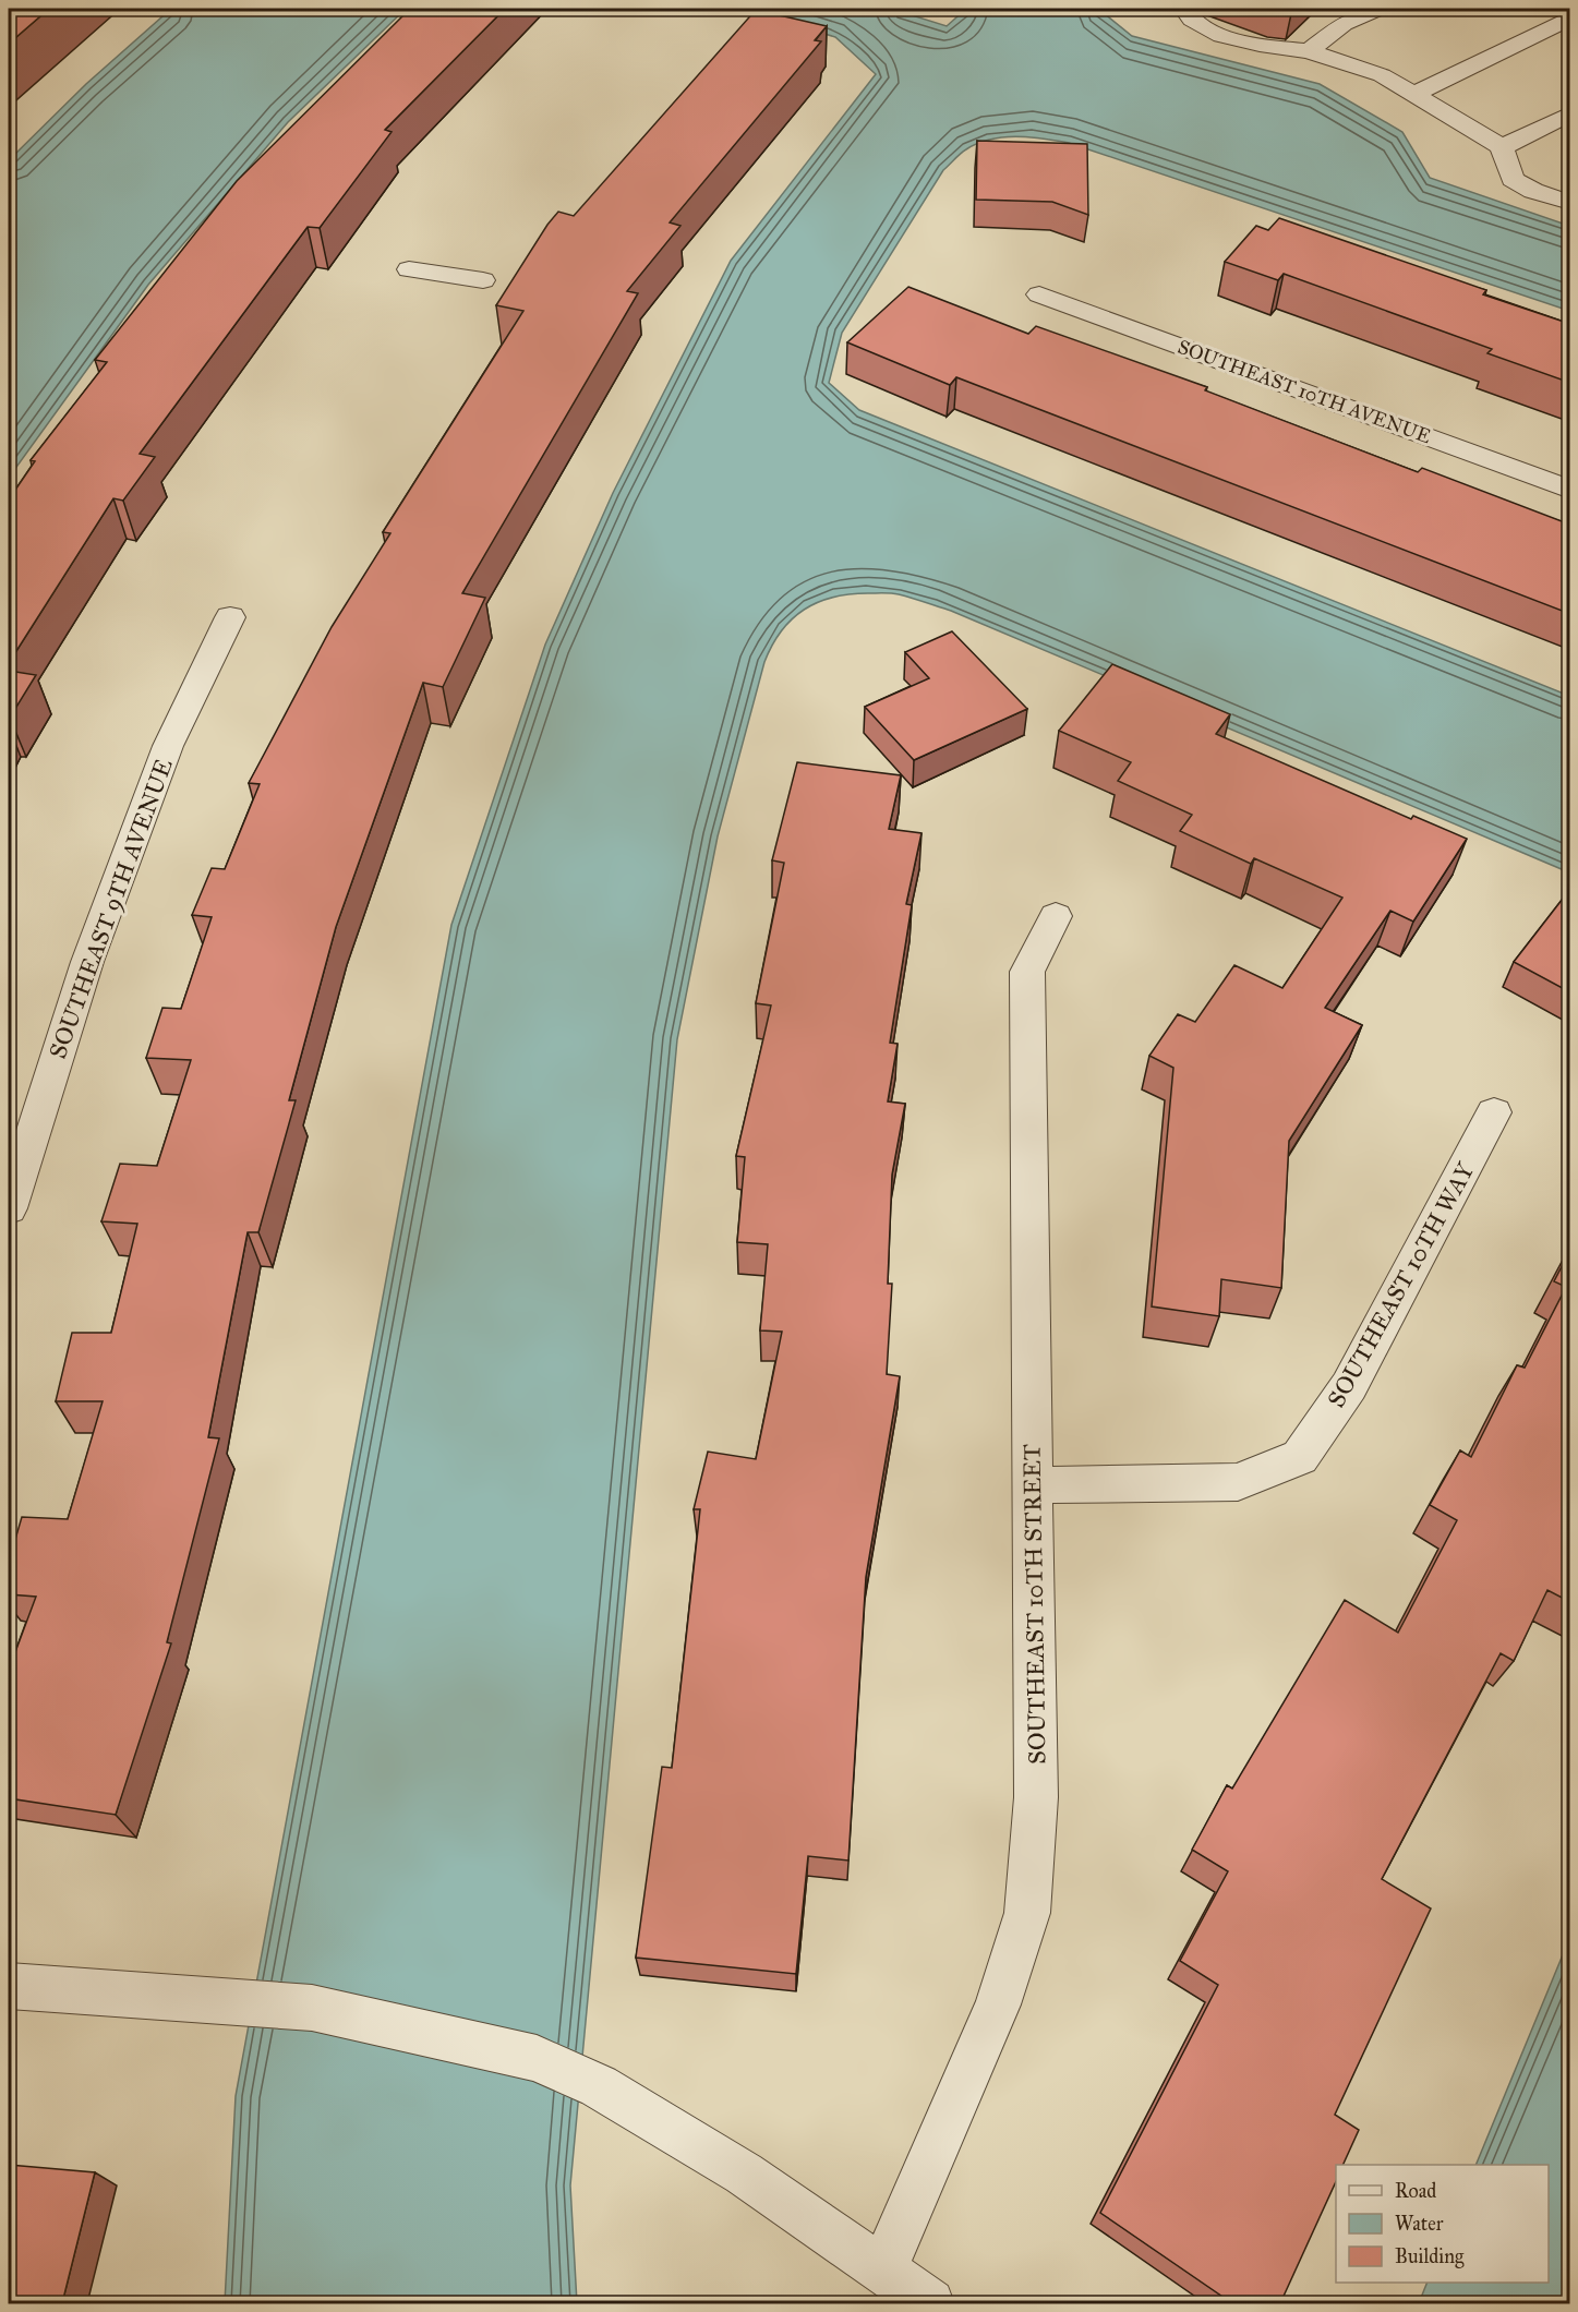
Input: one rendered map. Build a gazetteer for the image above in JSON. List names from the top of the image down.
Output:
{
  "streets": {
    "street": [
      "SOUTHEAST 10TH AVENUE",
      "SOUTHEAST 9TH AVENUE",
      "SOUTHEAST 10TH WAY",
      "SOUTHEAST 10TH STREET"
    ]
  },
  "crossings": [
    ["SOUTHEAST 10TH WAY", "SOUTHEAST 10TH STREET"]
  ],
  "legend": ["Road", "Water", "Building"]
}
